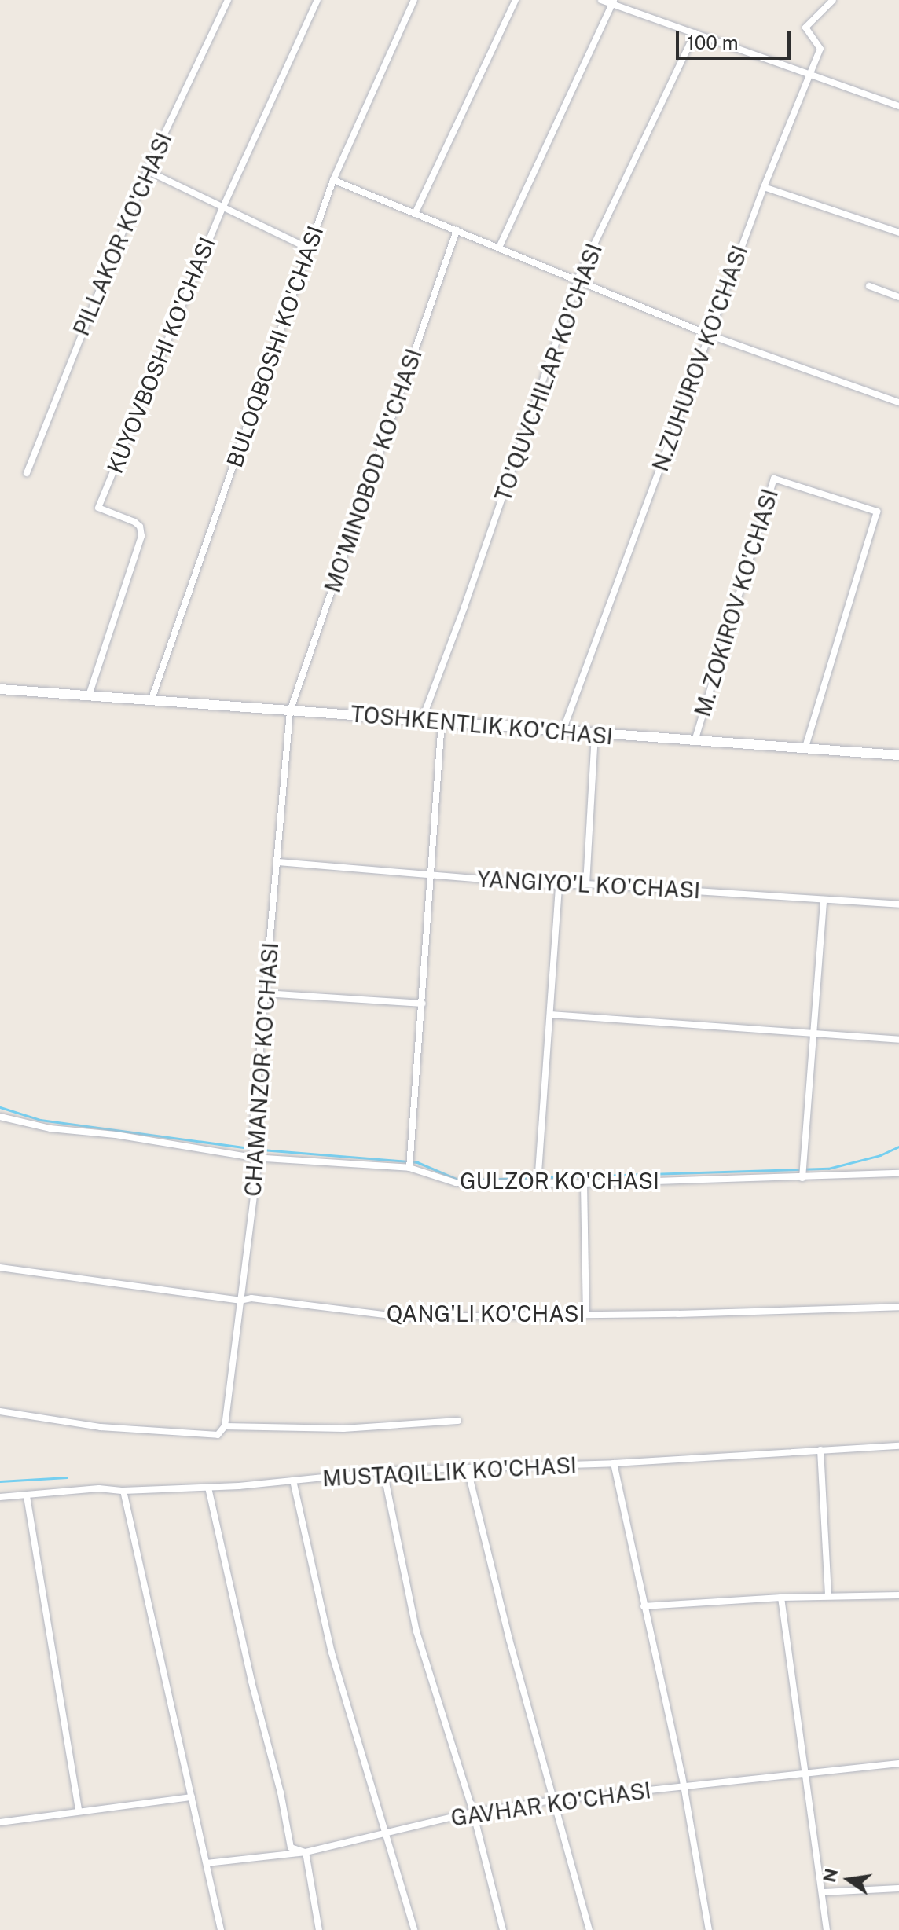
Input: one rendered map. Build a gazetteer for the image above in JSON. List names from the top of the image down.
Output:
{
  "streets": {
    "main road": ["TOSHKENTLIK KO'CHASI"],
    "street": [
      "PILLAKOR KO'CHASI",
      "BULOQBOSHI KO'CHASI",
      "KUYOVBOSHI KO'CHASI",
      "N.ZUHUROV KO'CHASI",
      "TO'QUVCHILAR KO'CHASI",
      "MO'MINOBOD KO'CHASI",
      "M. ZOKIROV KO'CHASI",
      "YANGIYO'L KO'CHASI",
      "CHAMANZOR KO'CHASI",
      "GULZOR KO'CHASI",
      "QANG'LI KO'CHASI",
      "MUSTAQILLIK KO'CHASI",
      "GAVHAR KO'CHASI"
    ]
  },
  "crossings": [
    ["BULOQBOSHI KO'CHASI", "TOSHKENTLIK KO'CHASI"],
    ["KUYOVBOSHI KO'CHASI", "TOSHKENTLIK KO'CHASI"],
    ["N.ZUHUROV KO'CHASI", "TOSHKENTLIK KO'CHASI"],
    ["TO'QUVCHILAR KO'CHASI", "TOSHKENTLIK KO'CHASI"],
    ["MO'MINOBOD KO'CHASI", "TOSHKENTLIK KO'CHASI"],
    ["MO'MINOBOD KO'CHASI", "CHAMANZOR KO'CHASI"],
    ["M. ZOKIROV KO'CHASI", "TOSHKENTLIK KO'CHASI"],
    ["TOSHKENTLIK KO'CHASI", "CHAMANZOR KO'CHASI"],
    ["YANGIYO'L KO'CHASI", "CHAMANZOR KO'CHASI"],
    ["CHAMANZOR KO'CHASI", "GULZOR KO'CHASI"],
    ["CHAMANZOR KO'CHASI", "QANG'LI KO'CHASI"]
  ],
  "scale_bar": "100 m",
  "north": "left"
}
